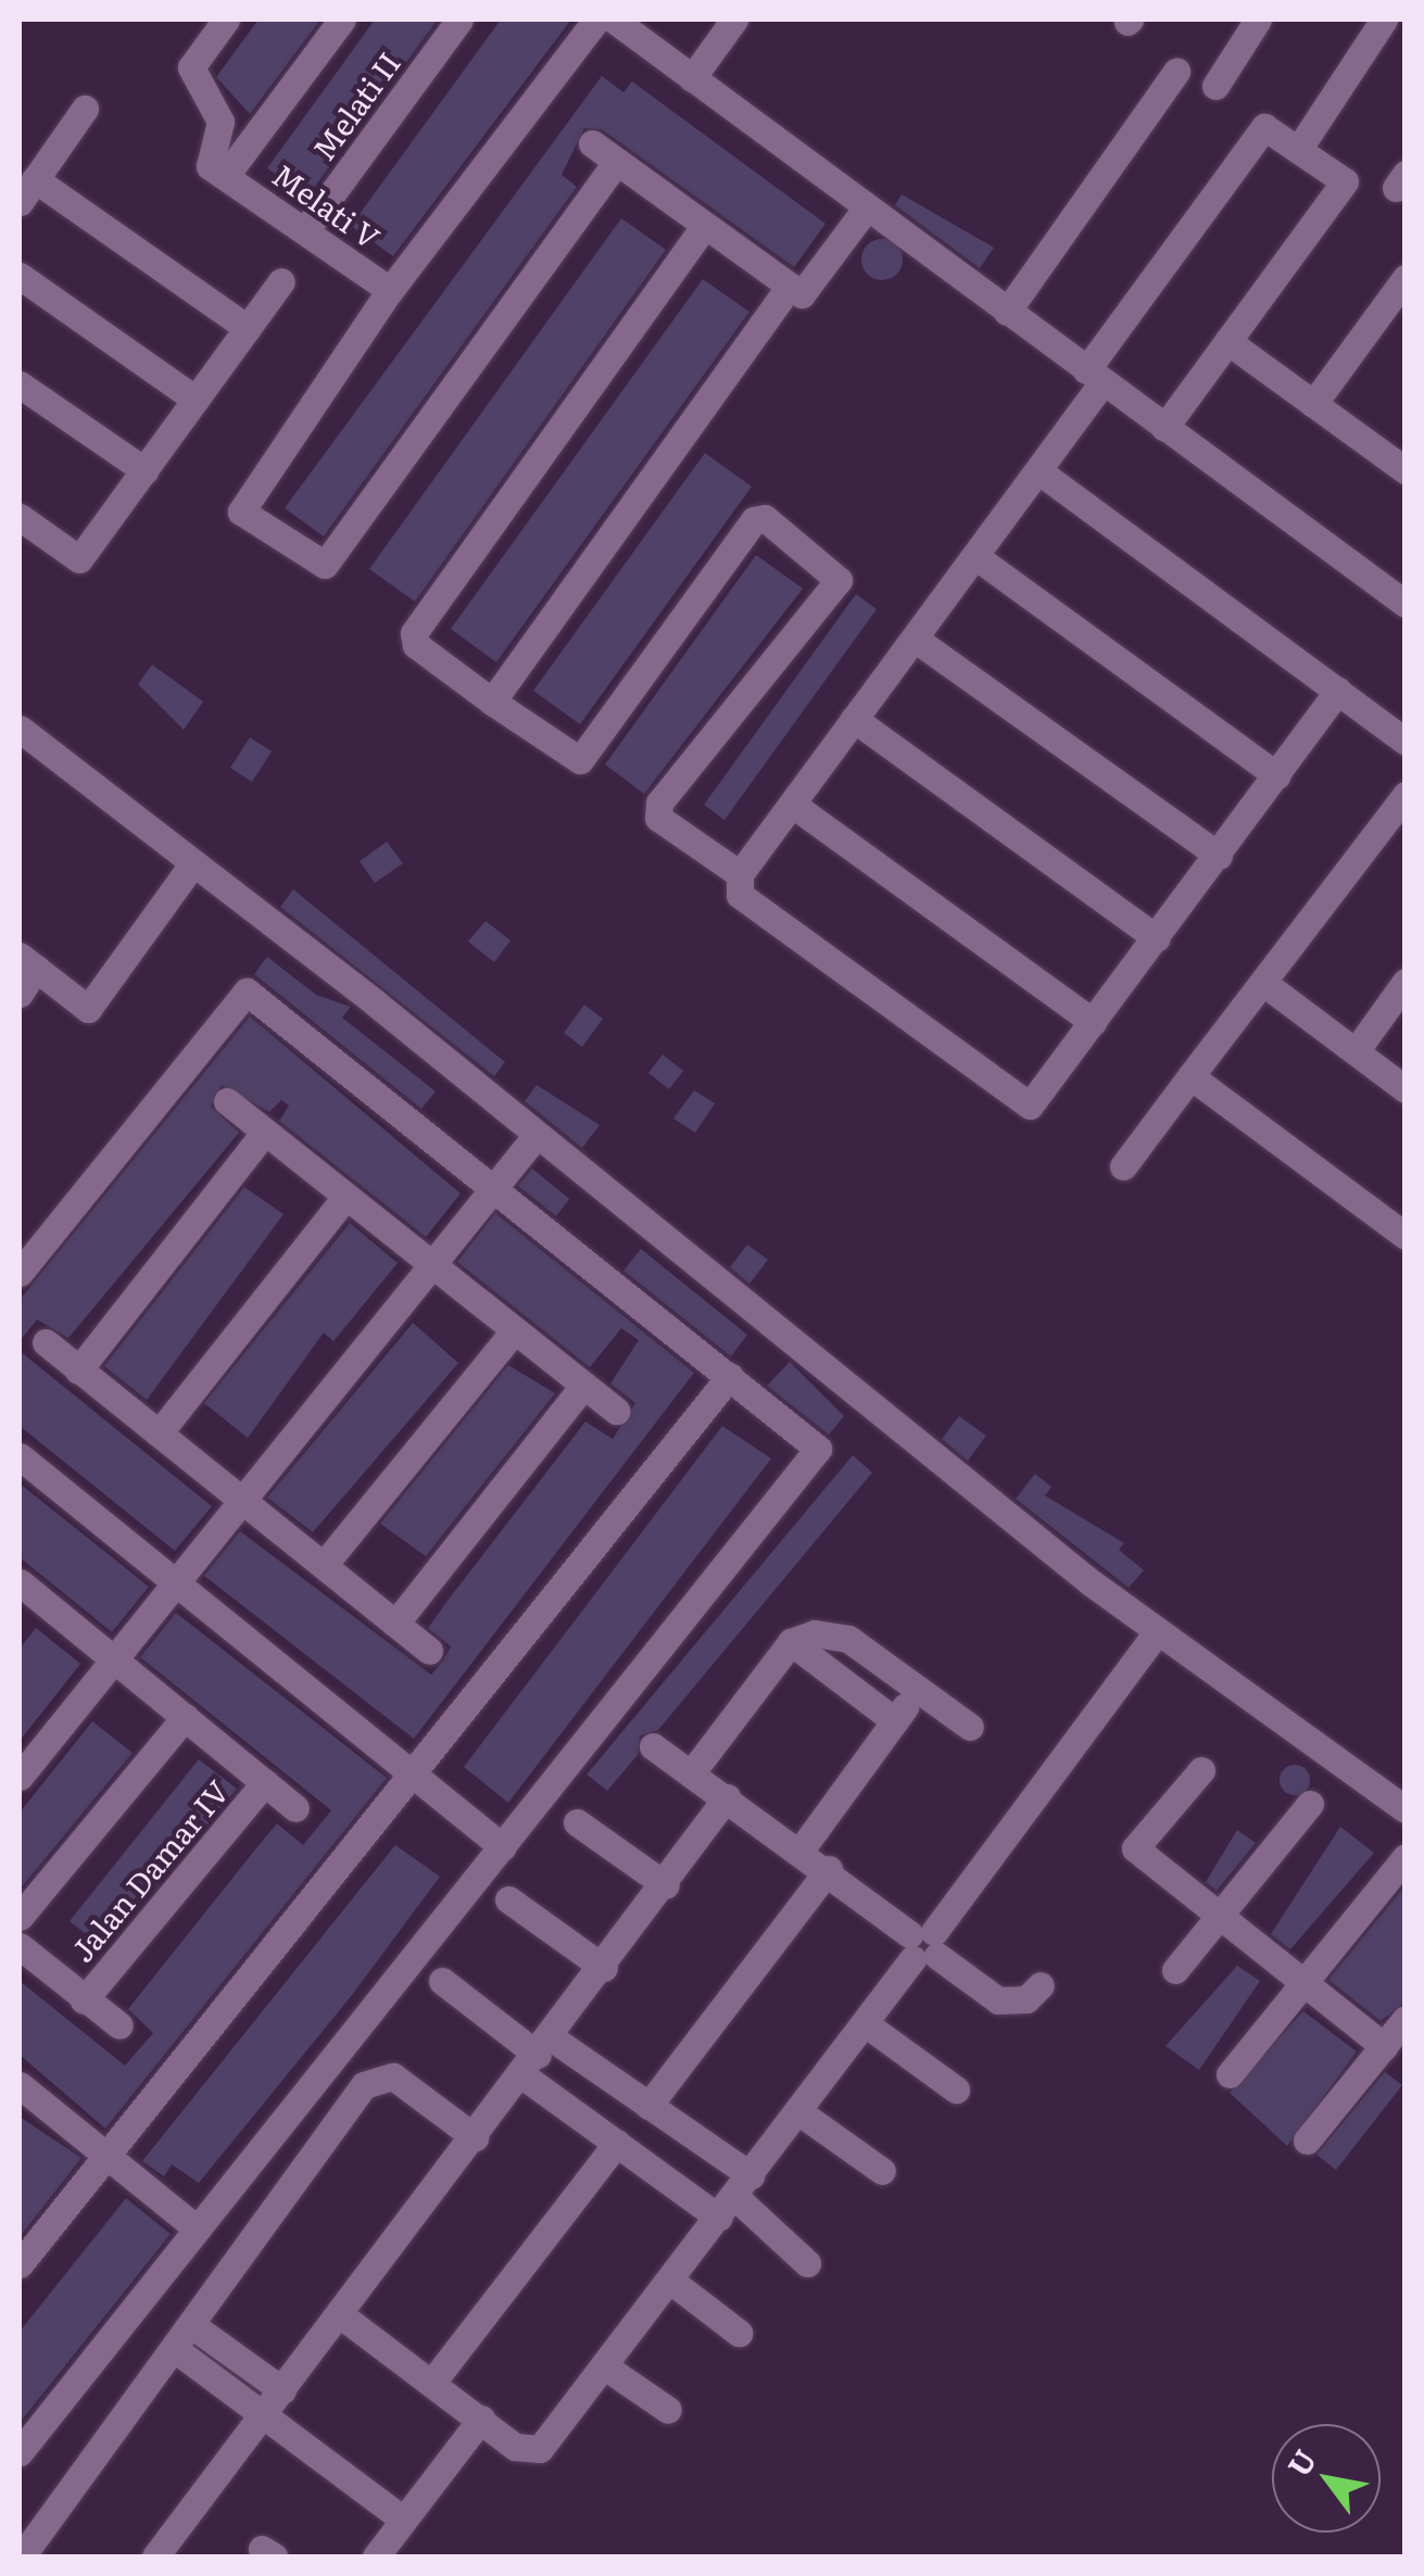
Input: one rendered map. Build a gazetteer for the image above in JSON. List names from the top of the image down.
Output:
{
  "streets": {
    "street": ["Melati II", "Melati V", "Jalan Damar IV"]
  },
  "crossings": [
    ["Melati II", "Melati V"]
  ],
  "north": "top left"
}
